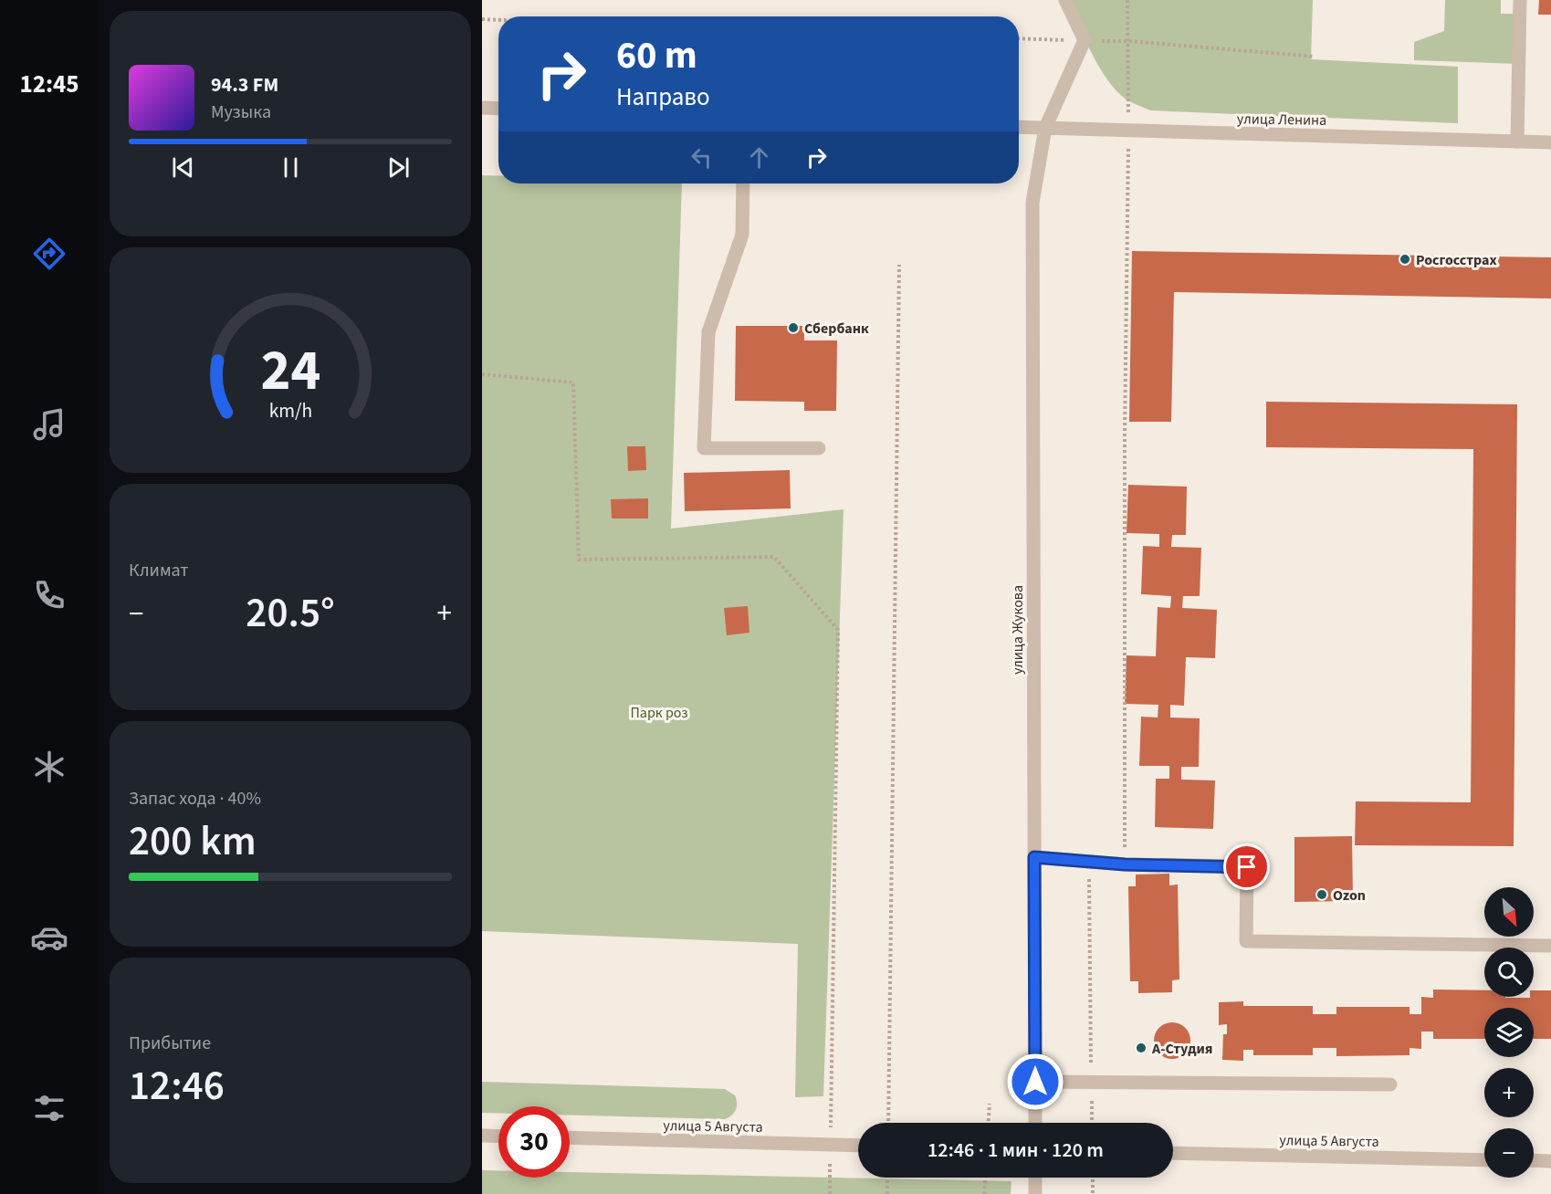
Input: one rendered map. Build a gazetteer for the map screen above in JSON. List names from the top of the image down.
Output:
{
  "streets": {
    "street": ["улица Ленина", "улица Жукова", "улица 5 Августа"]
  },
  "crossings": [
    ["улица Ленина", "улица Жукова"]
  ],
  "parks": ["Парк роз"],
  "places": [
    "Росгосстрах",
    "Сбербанк",
    "Ozon",
    "А-Студия"
  ],
  "north": "bottom right",
  "page": {
    "tabs": "12:45",
    "turn": ["60 m", "Направо"],
    "song": ["94.3 FM", "Музыка"],
    "tile": [
      "Климат",
      ["Запас хода · 40%", "200 km"],
      ["Прибытие", "12:46"]
    ],
    "heat": ["−", "20.5°", "+"],
    "map_buttons": ["+", "−"],
    "limit": "30",
    "trip": "12:46 · 1 мин · 120 m",
    "gauge": ["24", "km/h"]
  }
}
